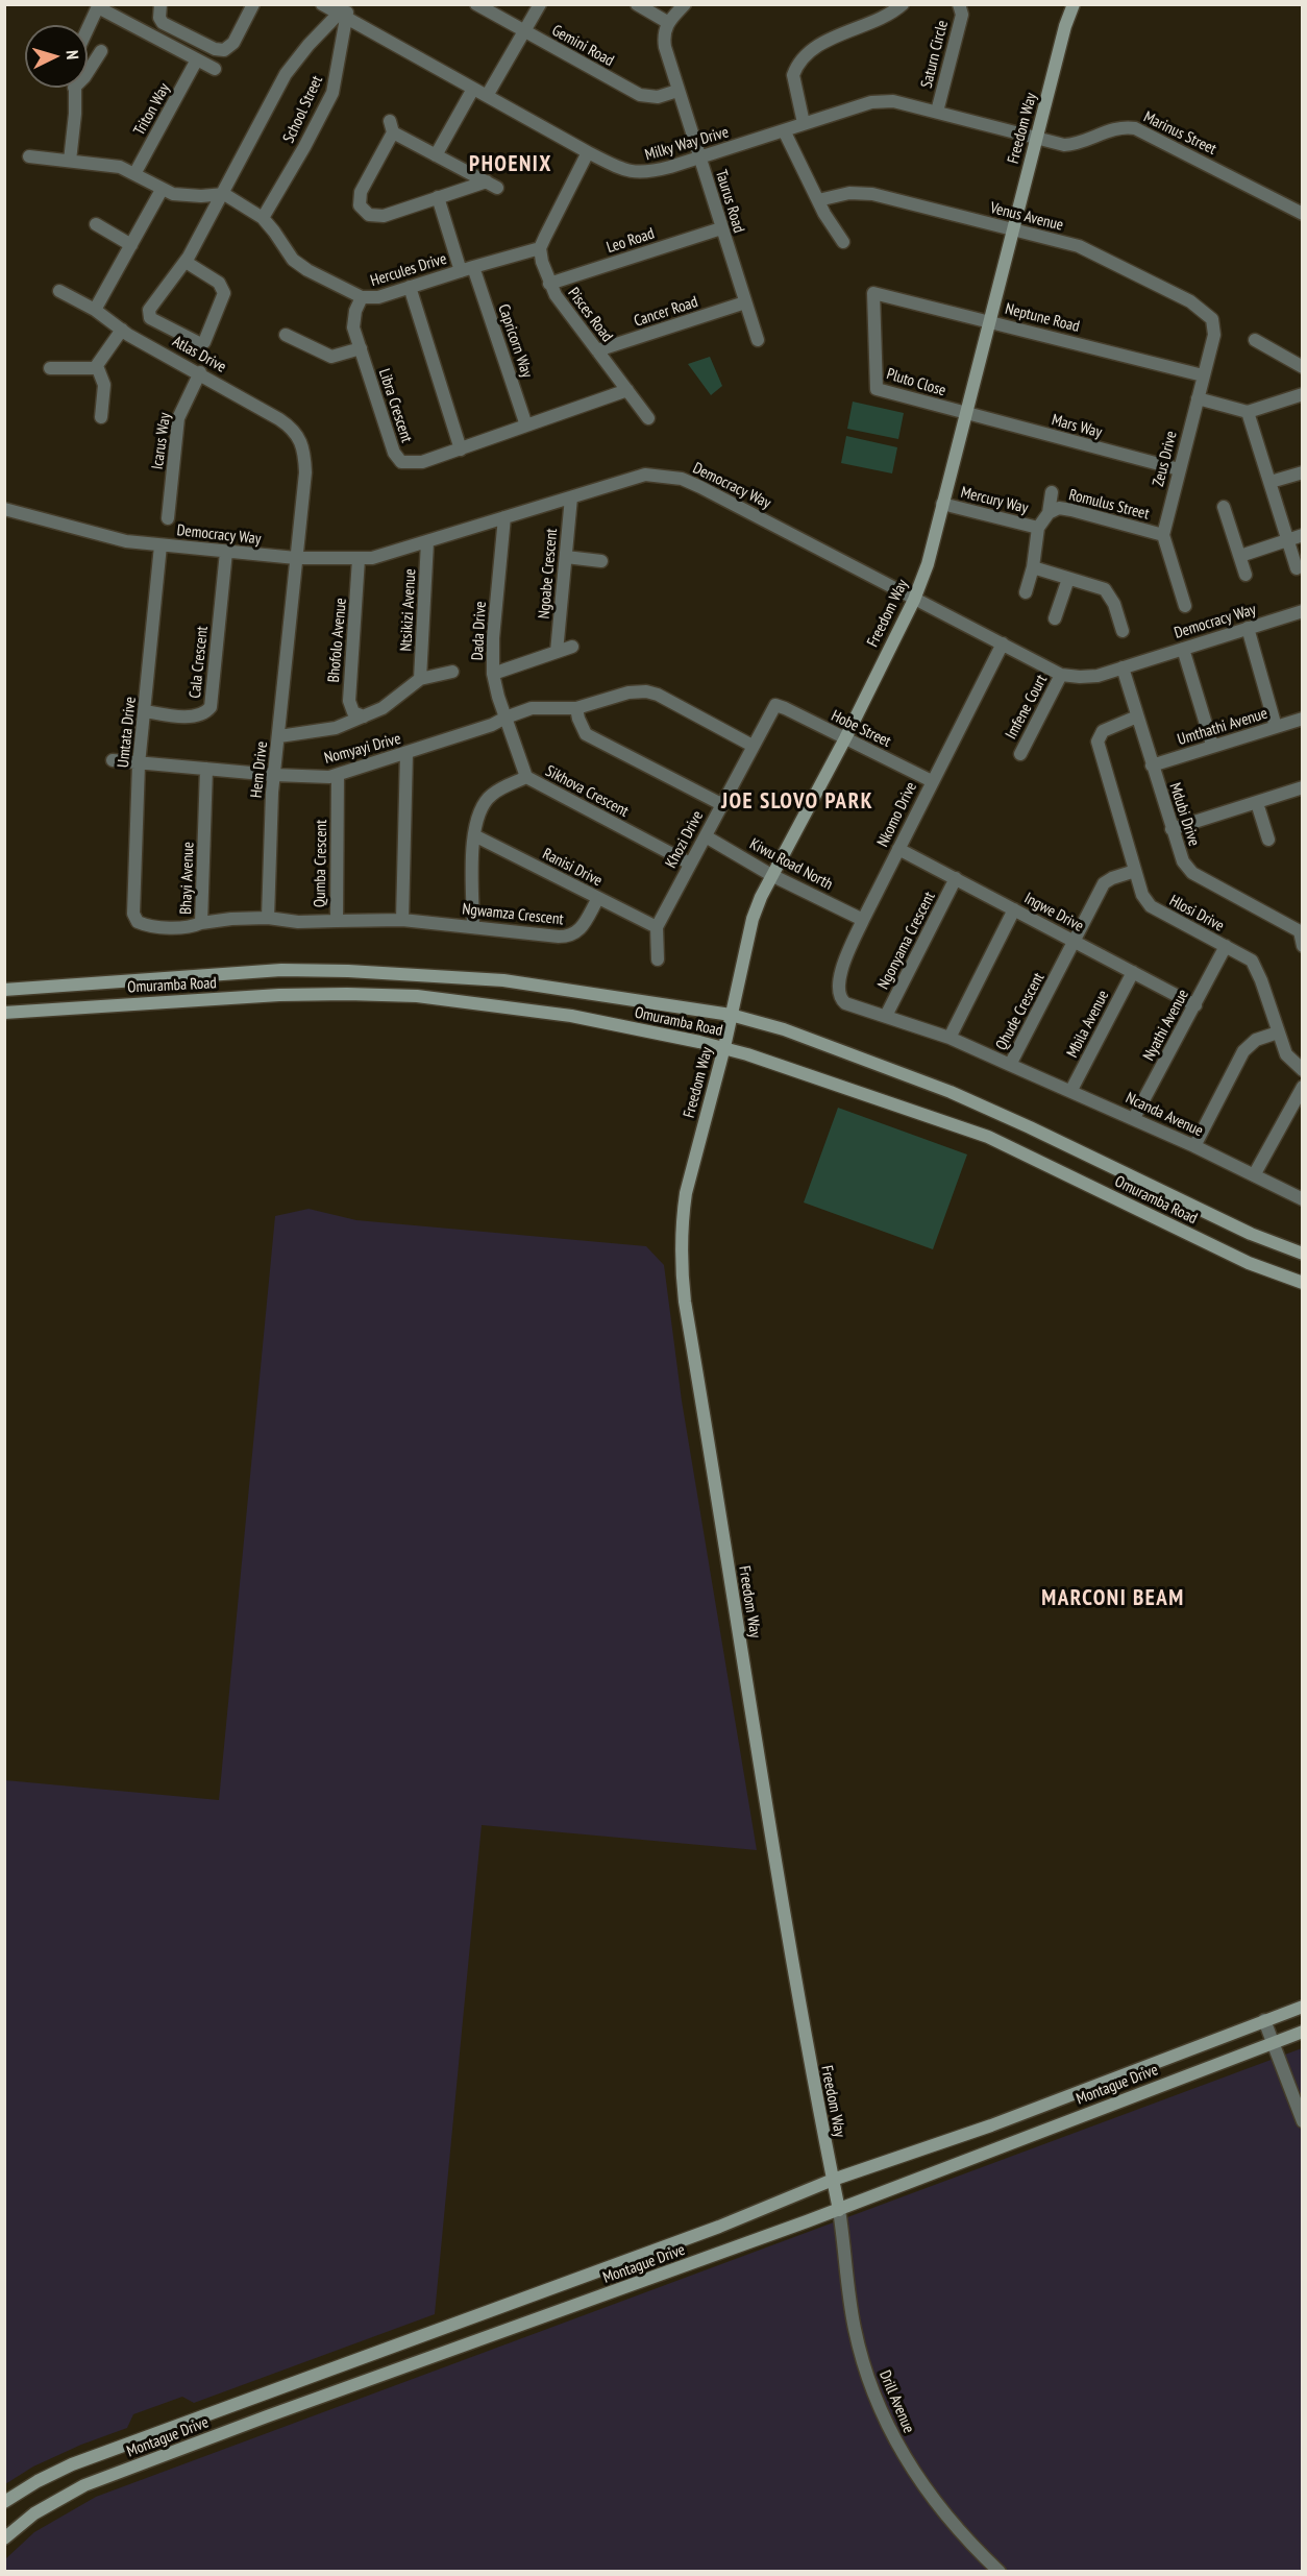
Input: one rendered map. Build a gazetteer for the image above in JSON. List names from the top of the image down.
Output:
{
  "streets": {
    "main road": ["Freedom Way", "Omuramba Road", "Montague Drive"],
    "street": [
      "Gemini Road",
      "Saturn Circle",
      "Triton Way",
      "School Street",
      "Marinus Street",
      "Milky Way Drive",
      "Taurus Road",
      "Venus Avenue",
      "Leo Road",
      "Hercules Drive",
      "Cancer Road",
      "Pisces Road",
      "Neptune Road",
      "Capricorn Way",
      "Atlas Drive",
      "Pluto Close",
      "Libra Crescent",
      "Mars Way",
      "Icarus Way",
      "Zeus Drive",
      "Democracy Way",
      "Mercury Way",
      "Romulus Street",
      "Ngoabe Crescent",
      "Ntsikizi Avenue",
      "Dada Drive",
      "Bhofolo Avenue",
      "Cala Crescent",
      "Imfene Court",
      "Umthathi Avenue",
      "Hobe Street",
      "Umtata Drive",
      "Nomyayi Drive",
      "Hem Drive",
      "Sikhova Crescent",
      "Nkomo Drive",
      "Mdubi Drive",
      "Khozi Drive",
      "Qumba Crescent",
      "Kiwu Road North",
      "Ranisi Drive",
      "Bhayi Avenue",
      "Ingwe Drive",
      "Hlosi Drive",
      "Ngwamza Crescent",
      "Ngonyama Crescent",
      "Qhude Crescent",
      "Mbila Avenue",
      "Nyathi Avenue",
      "Ncanda Avenue",
      "Drill Avenue"
    ]
  },
  "crossings": [
    ["Gemini Road", "Taurus Road"],
    ["Saturn Circle", "Milky Way Drive"],
    ["School Street", "Milky Way Drive"],
    ["School Street", "Hercules Drive"],
    ["Freedom Way", "Marinus Street"],
    ["Freedom Way", "Milky Way Drive"],
    ["Freedom Way", "Venus Avenue"],
    ["Freedom Way", "Neptune Road"],
    ["Freedom Way", "Pluto Close"],
    ["Freedom Way", "Mars Way"],
    ["Freedom Way", "Democracy Way"],
    ["Freedom Way", "Mercury Way"],
    ["Freedom Way", "Hobe Street"],
    ["Freedom Way", "Kiwu Road North"],
    ["Freedom Way", "Omuramba Road"],
    ["Freedom Way", "Montague Drive"],
    ["Freedom Way", "Drill Avenue"],
    ["Marinus Street", "Milky Way Drive"],
    ["Milky Way Drive", "Taurus Road"],
    ["Taurus Road", "Leo Road"],
    ["Taurus Road", "Cancer Road"],
    ["Venus Avenue", "Zeus Drive"],
    ["Leo Road", "Pisces Road"],
    ["Hercules Drive", "Pisces Road"],
    ["Hercules Drive", "Capricorn Way"],
    ["Hercules Drive", "Libra Crescent"],
    ["Cancer Road", "Pisces Road"],
    ["Neptune Road", "Pluto Close"],
    ["Neptune Road", "Zeus Drive"],
    ["Capricorn Way", "Libra Crescent"],
    ["Atlas Drive", "Icarus Way"],
    ["Atlas Drive", "Democracy Way"],
    ["Atlas Drive", "Hem Drive"],
    ["Pluto Close", "Mars Way"],
    ["Mars Way", "Zeus Drive"],
    ["Zeus Drive", "Romulus Street"],
    ["Democracy Way", "Ngoabe Crescent"],
    ["Democracy Way", "Ntsikizi Avenue"],
    ["Democracy Way", "Dada Drive"],
    ["Democracy Way", "Bhofolo Avenue"],
    ["Democracy Way", "Cala Crescent"],
    ["Democracy Way", "Imfene Court"],
    ["Democracy Way", "Umtata Drive"],
    ["Democracy Way", "Hem Drive"],
    ["Democracy Way", "Nkomo Drive"],
    ["Democracy Way", "Mdubi Drive"],
    ["Dada Drive", "Nomyayi Drive"],
    ["Dada Drive", "Sikhova Crescent"],
    ["Cala Crescent", "Umtata Drive"],
    ["Umthathi Avenue", "Mdubi Drive"],
    ["Hobe Street", "Nkomo Drive"],
    ["Hobe Street", "Khozi Drive"],
    ["Umtata Drive", "Nomyayi Drive"],
    ["Umtata Drive", "Bhayi Avenue"],
    ["Nomyayi Drive", "Hem Drive"],
    ["Nomyayi Drive", "Khozi Drive"],
    ["Nomyayi Drive", "Qumba Crescent"],
    ["Nomyayi Drive", "Bhayi Avenue"],
    ["Hem Drive", "Qumba Crescent"],
    ["Sikhova Crescent", "Khozi Drive"],
    ["Sikhova Crescent", "Ranisi Drive"],
    ["Sikhova Crescent", "Ngwamza Crescent"],
    ["Nkomo Drive", "Kiwu Road North"],
    ["Nkomo Drive", "Ingwe Drive"],
    ["Nkomo Drive", "Ngonyama Crescent"],
    ["Mdubi Drive", "Hlosi Drive"],
    ["Khozi Drive", "Kiwu Road North"],
    ["Khozi Drive", "Ranisi Drive"],
    ["Qumba Crescent", "Ngwamza Crescent"],
    ["Ranisi Drive", "Ngwamza Crescent"],
    ["Ingwe Drive", "Ngonyama Crescent"],
    ["Ingwe Drive", "Qhude Crescent"],
    ["Ingwe Drive", "Mbila Avenue"],
    ["Ingwe Drive", "Nyathi Avenue"],
    ["Hlosi Drive", "Qhude Crescent"],
    ["Hlosi Drive", "Nyathi Avenue"],
    ["Qhude Crescent", "Ncanda Avenue"],
    ["Mbila Avenue", "Ncanda Avenue"],
    ["Nyathi Avenue", "Ncanda Avenue"],
    ["Montague Drive", "Drill Avenue"]
  ],
  "districts": ["PHOENIX", "JOE SLOVO PARK", "MARCONI BEAM"],
  "north": "right"
}
